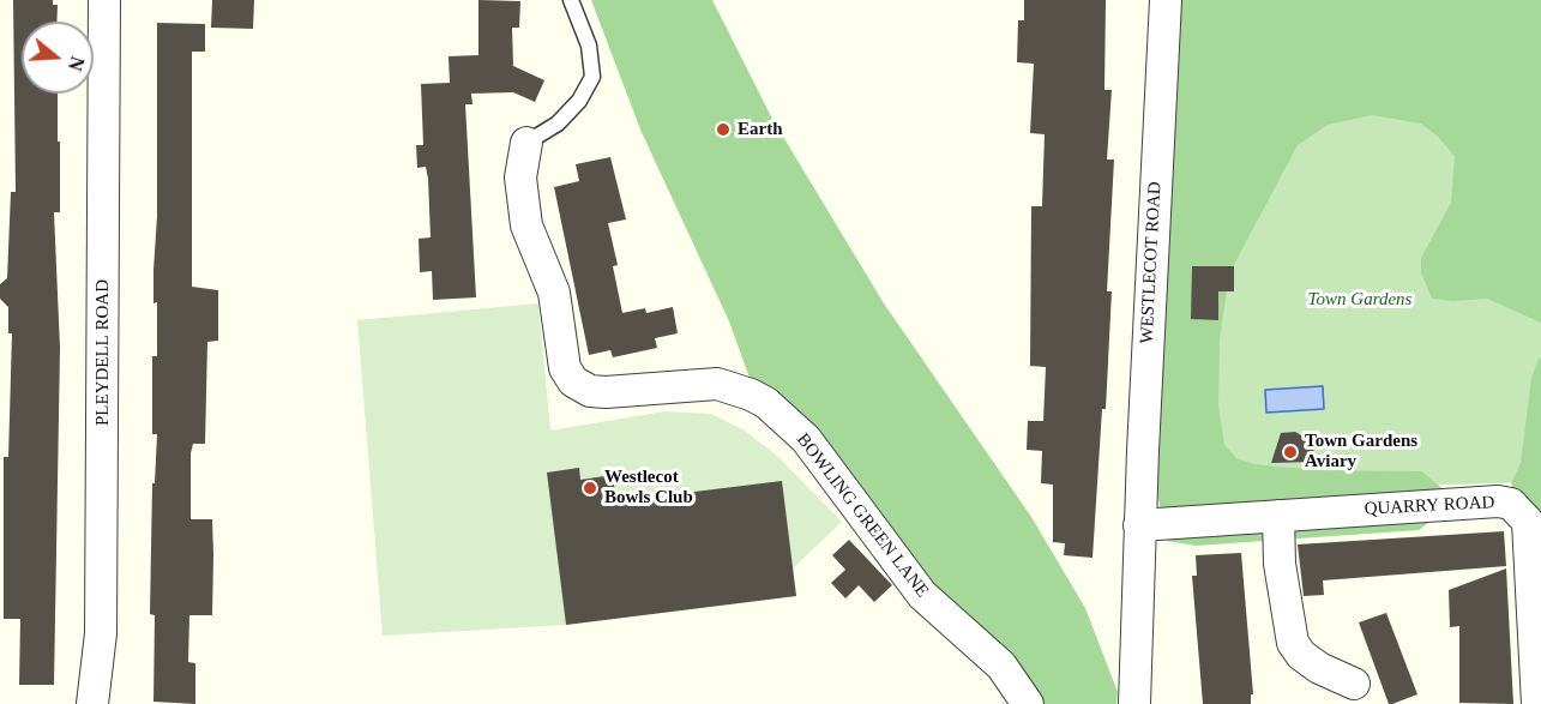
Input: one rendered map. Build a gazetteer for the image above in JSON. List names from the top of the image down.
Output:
{
  "streets": {
    "street": [
      "WESTLECOT ROAD",
      "PLEYDELL ROAD",
      "QUARRY ROAD",
      "BOWLING GREEN LANE"
    ]
  },
  "crossings": [
    ["WESTLECOT ROAD", "QUARRY ROAD"]
  ],
  "parks": ["Town Gardens"],
  "places": ["Earth", "Town Gardens Aviary", "Westlecot Bowls Club"],
  "north": "right"
}
